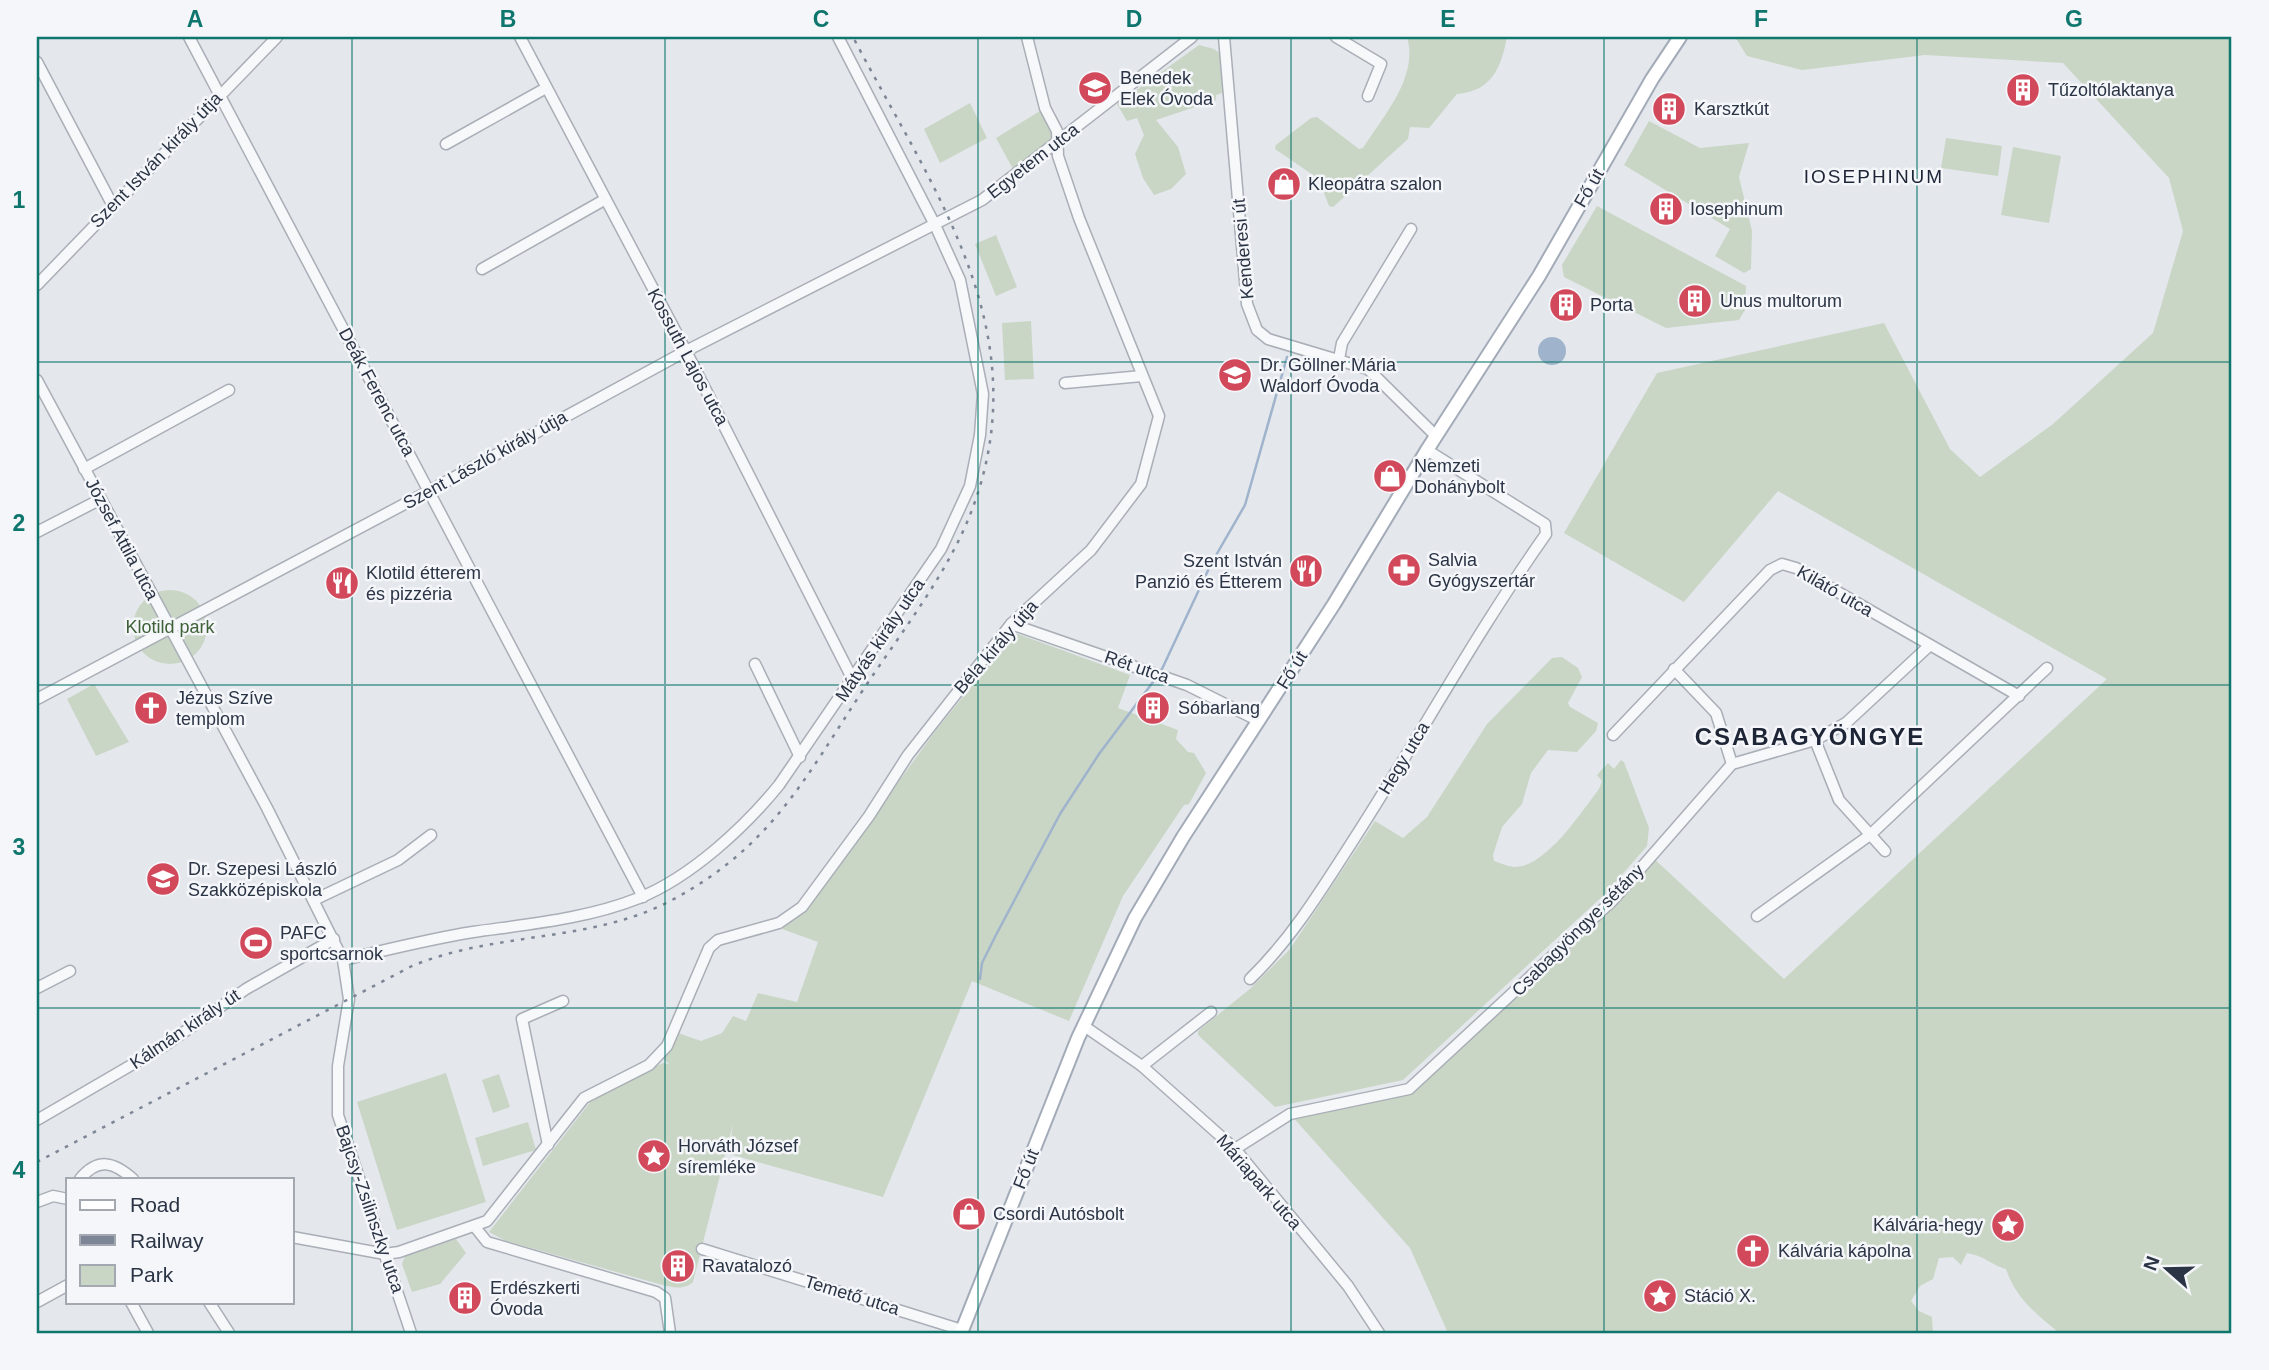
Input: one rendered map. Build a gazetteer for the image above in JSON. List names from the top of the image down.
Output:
{
  "streets": {
    "main road": ["Fő út"],
    "street": [
      "Szent István király útja",
      "Egyetem utca",
      "Kenderesi út",
      "Kossuth Lajos utca",
      "Deák Ferenc utca",
      "Szent László király útja",
      "József Attila utca",
      "Kilátó utca",
      "Mátyás király utca",
      "Béla király útja",
      "Rét utca",
      "Hegy utca",
      "Csabagyöngye sétány",
      "Kálmán király út",
      "Máriapark utca",
      "Bajcsy-Zsilinszky utca",
      "Temető utca"
    ]
  },
  "crossings": [
    ["Szent István király útja", "Deák Ferenc utca"],
    ["Egyetem utca", "Szent László király útja"],
    ["Egyetem utca", "Mátyás király utca"],
    ["Egyetem utca", "Béla király útja"],
    ["Fő út", "Kenderesi út"],
    ["Fő út", "Rét utca"],
    ["Fő út", "Hegy utca"],
    ["Fő út", "Máriapark utca"],
    ["Fő út", "Temető utca"],
    ["Kossuth Lajos utca", "Szent László király útja"],
    ["Kossuth Lajos utca", "Mátyás király utca"],
    ["Deák Ferenc utca", "Szent László király útja"],
    ["Deák Ferenc utca", "Mátyás király utca"],
    ["Szent László király útja", "József Attila utca"],
    ["Szent László király útja", "Mátyás király utca"],
    ["József Attila utca", "Mátyás király utca"],
    ["József Attila utca", "Kálmán király út"],
    ["József Attila utca", "Bajcsy-Zsilinszky utca"],
    ["Mátyás király utca", "Bajcsy-Zsilinszky utca"],
    ["Béla király útja", "Rét utca"],
    ["Béla király útja", "Bajcsy-Zsilinszky utca"],
    ["Csabagyöngye sétány", "Máriapark utca"]
  ],
  "districts": ["IOSEPHINUM", "CSABAGYÖNGYE"],
  "parks": ["Klotild park"],
  "places": {
    "school or university": ["Benedek Elek Óvoda", "Dr. Göllner Mária Waldorf Óvoda", "Dr. Szepesi László Szakközépiskola"],
    "building": [
      "Tűzoltólaktanya",
      "Karsztkút",
      "Iosephinum",
      "Unus multorum",
      "Porta",
      "Sóbarlang",
      "Ravatalozó",
      "Erdészkerti Óvoda"
    ],
    "shop": ["Kleopátra szalon", "Nemzeti Dohánybolt", "Csordi Autósbolt"],
    "pharmacy": ["Salvia Gyógyszertár"],
    "restaurant": ["Szent István Panzió és Étterem", "Klotild étterem és pizzéria"],
    "church": ["Jézus Szíve templom", "Kálvária kápolna"],
    "sports": ["PAFC sportcsarnok"],
    "place": ["Horváth József síremléke", "Kálvária-hegy", "Stáció X."]
  },
  "legend": ["Road", "Railway", "Park"],
  "north": "left",
  "grid": {
    "columns": [
      "A",
      "B",
      "C",
      "D",
      "E",
      "F",
      "G"
    ],
    "rows": [
      "1",
      "2",
      "3",
      "4"
    ]
  }
}
